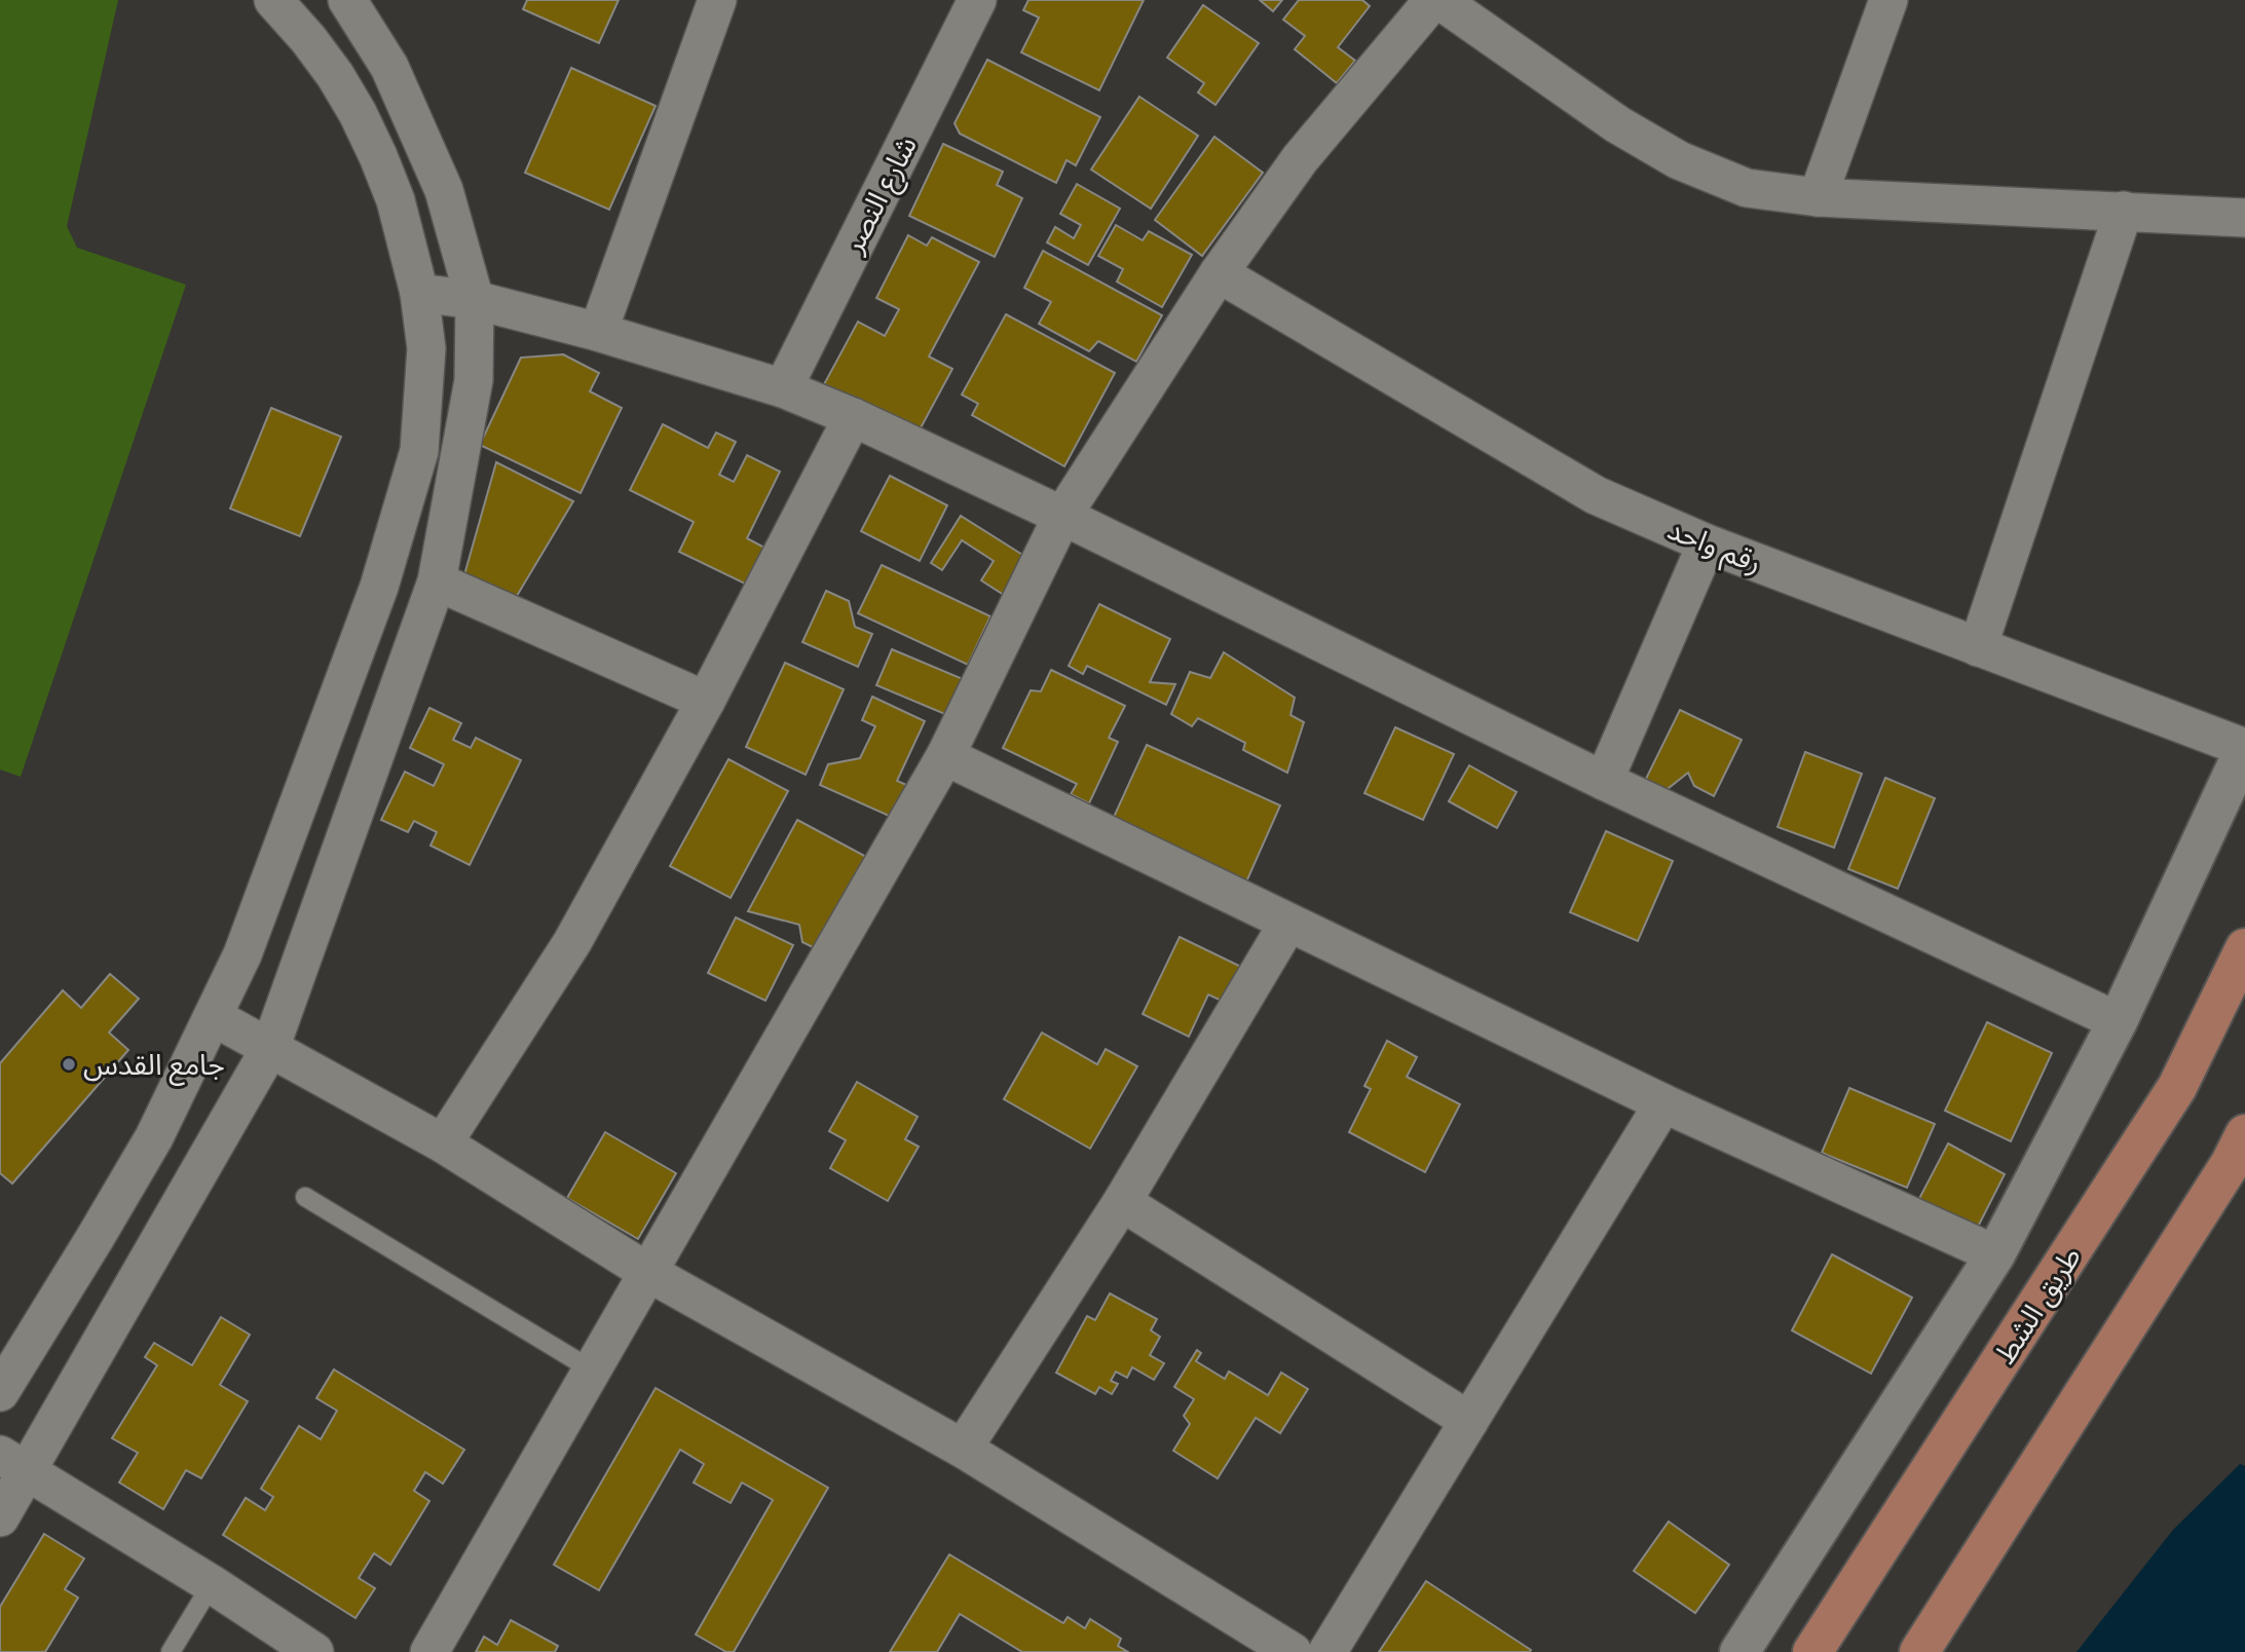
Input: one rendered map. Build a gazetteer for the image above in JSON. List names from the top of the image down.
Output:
{
  "streets": {
    "main road": ["طريق الشط"],
    "street": ["شارع النصر", "رقم واحد"]
  },
  "places": ["جامع القدس"]
}
